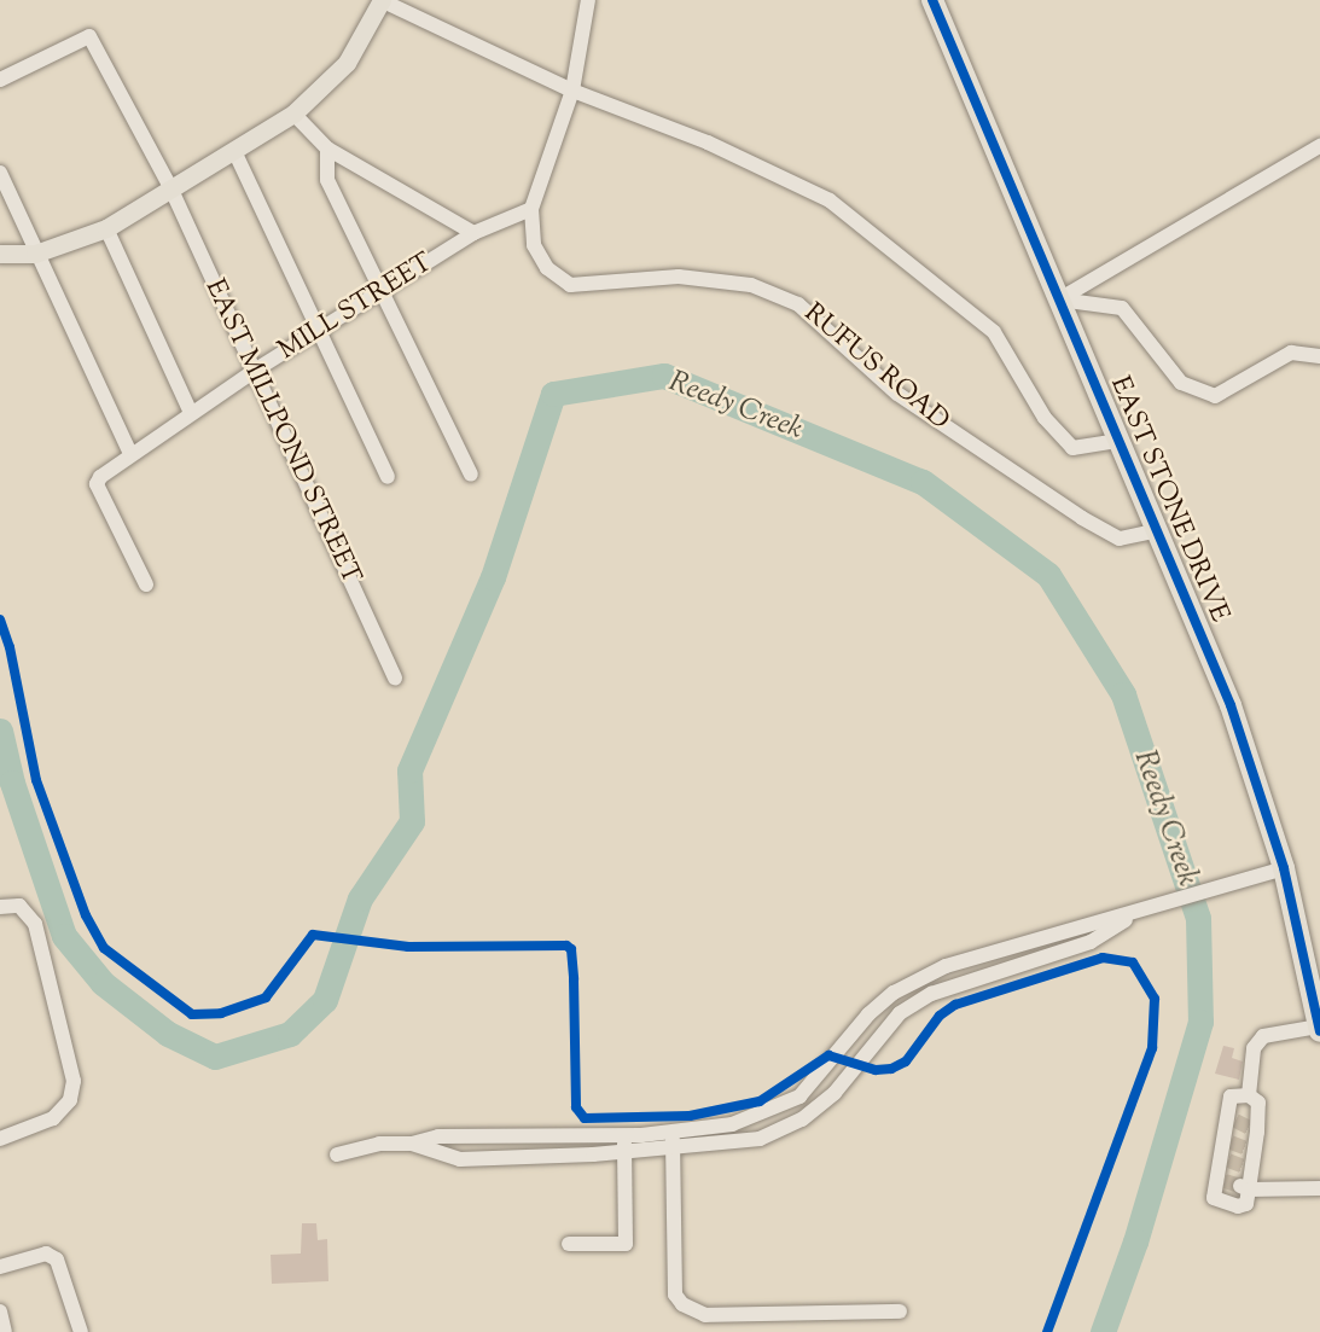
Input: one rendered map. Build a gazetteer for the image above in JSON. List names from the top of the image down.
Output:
{
  "streets": {
    "highway": ["EAST STONE DRIVE"],
    "street": ["MILL STREET", "RUFUS ROAD", "EAST MILLPOND STREET"]
  },
  "crossings": [
    ["MILL STREET", "RUFUS ROAD"],
    ["MILL STREET", "EAST MILLPOND STREET"],
    ["RUFUS ROAD", "EAST STONE DRIVE"]
  ],
  "water": ["Reedy Creek"]
}
